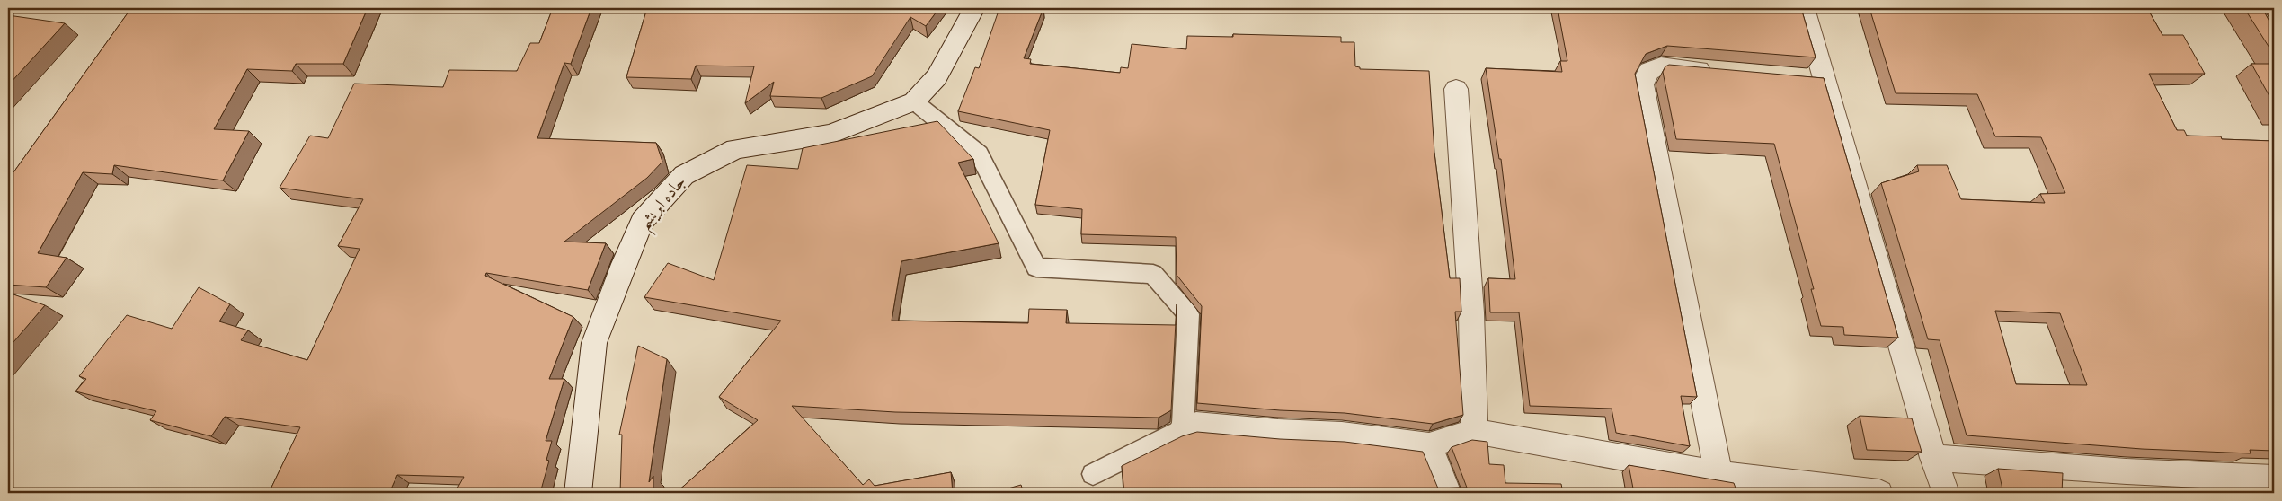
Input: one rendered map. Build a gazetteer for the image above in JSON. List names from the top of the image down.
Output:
{
  "streets": {
    "street": ["جاده ابریشم"]
  }
}
